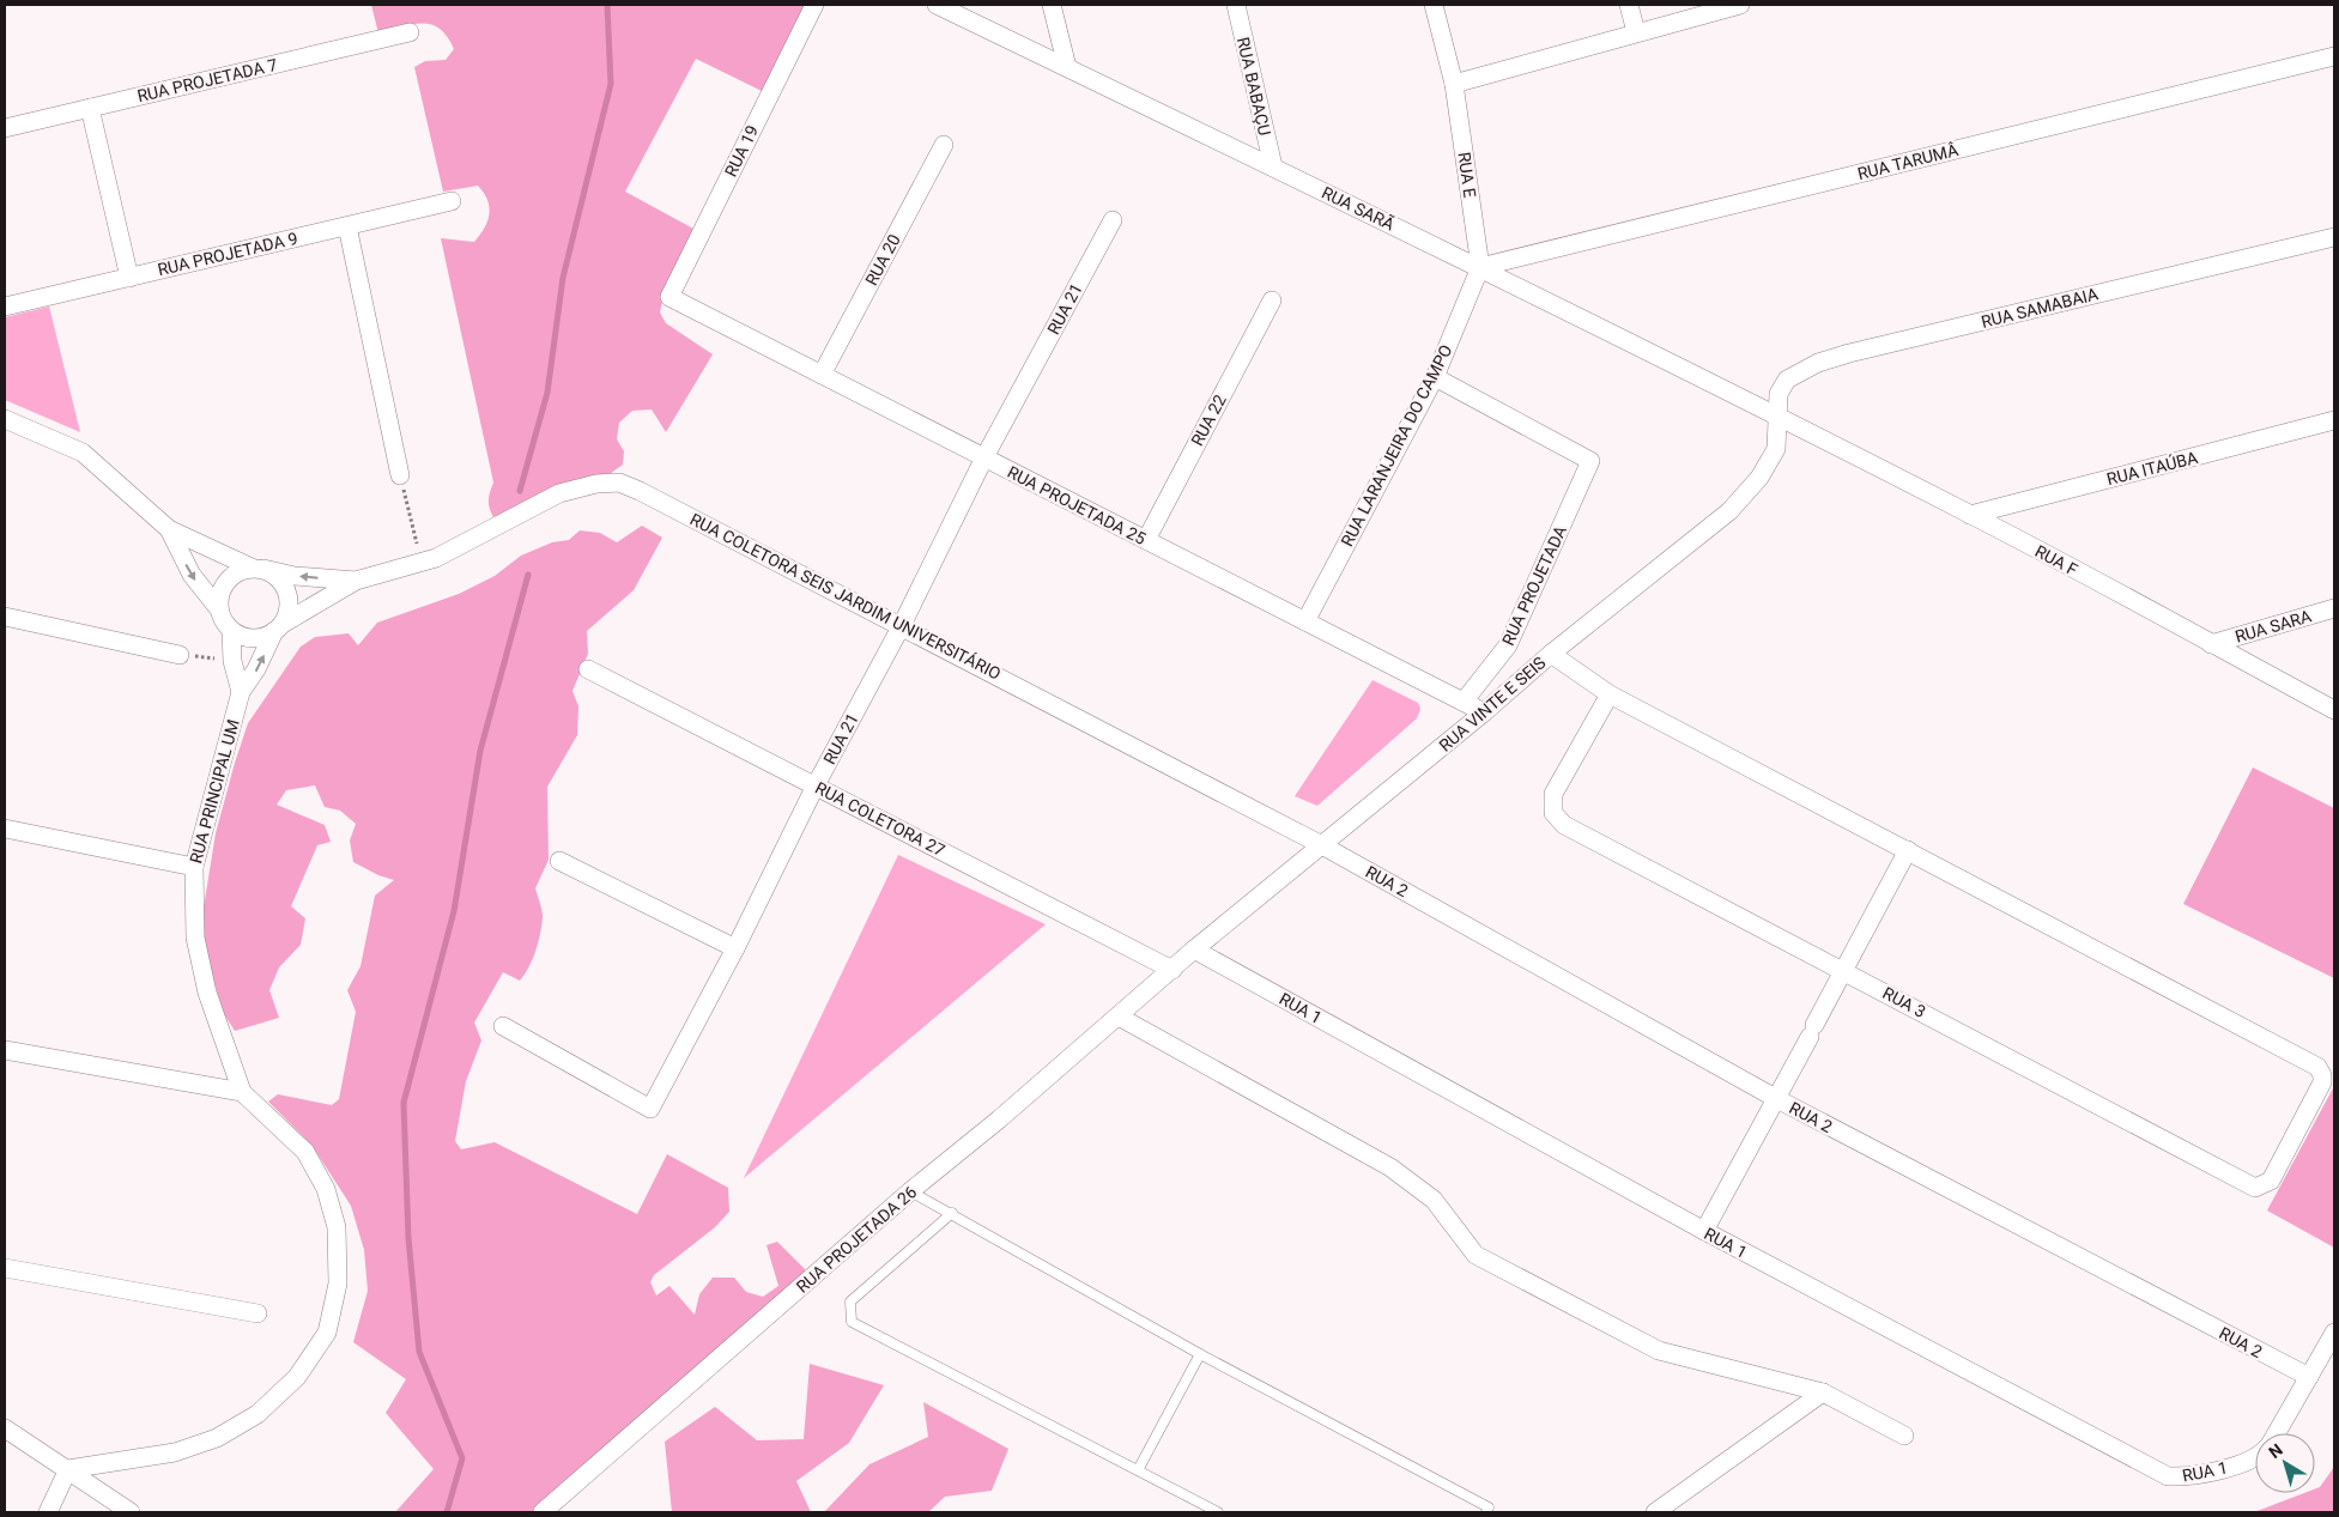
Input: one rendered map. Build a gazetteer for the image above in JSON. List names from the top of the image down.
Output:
{
  "streets": {
    "street": [
      "RUA PROJETADA 7",
      "RUA BABAÇU",
      "RUA 19",
      "RUA TARUMÂ",
      "RUA E",
      "RUA SARÃ",
      "RUA PROJETADA 9",
      "RUA 20",
      "RUA SAMABAIA",
      "RUA 21",
      "RUA 22",
      "RUA LARANJEIRA DO CAMPO",
      "RUA ITAÚBA",
      "RUA PROJETADA 25",
      "RUA F",
      "RUA PROJETADA",
      "RUA COLETORA SEIS JARDIM UNIVERSITÁRIO",
      "RUA SARA",
      "RUA VINTE E SEIS",
      "RUA PRINCIPAL UM",
      "RUA COLETORA 27",
      "RUA 2",
      "RUA 3",
      "RUA 1",
      "RUA PROJETADA 26"
    ]
  },
  "crossings": [
    ["RUA BABAÇU", "RUA SARÃ"],
    ["RUA 19", "RUA PROJETADA 25"],
    ["RUA TARUMÂ", "RUA E"],
    ["RUA TARUMÂ", "RUA SARÃ"],
    ["RUA TARUMÂ", "RUA LARANJEIRA DO CAMPO"],
    ["RUA E", "RUA SARÃ"],
    ["RUA E", "RUA LARANJEIRA DO CAMPO"],
    ["RUA SARÃ", "RUA SAMABAIA"],
    ["RUA SARÃ", "RUA LARANJEIRA DO CAMPO"],
    ["RUA SARÃ", "RUA F"],
    ["RUA SARÃ", "RUA VINTE E SEIS"],
    ["RUA 20", "RUA PROJETADA 25"],
    ["RUA SAMABAIA", "RUA F"],
    ["RUA SAMABAIA", "RUA VINTE E SEIS"],
    ["RUA 21", "RUA PROJETADA 25"],
    ["RUA 21", "RUA COLETORA SEIS JARDIM UNIVERSITÁRIO"],
    ["RUA 21", "RUA COLETORA 27"],
    ["RUA 22", "RUA PROJETADA 25"],
    ["RUA LARANJEIRA DO CAMPO", "RUA PROJETADA 25"],
    ["RUA LARANJEIRA DO CAMPO", "RUA PROJETADA"],
    ["RUA ITAÚBA", "RUA F"],
    ["RUA PROJETADA 25", "RUA PROJETADA"],
    ["RUA PROJETADA 25", "RUA VINTE E SEIS"],
    ["RUA F", "RUA SARA"],
    ["RUA F", "RUA VINTE E SEIS"],
    ["RUA COLETORA SEIS JARDIM UNIVERSITÁRIO", "RUA VINTE E SEIS"],
    ["RUA COLETORA SEIS JARDIM UNIVERSITÁRIO", "RUA 2"],
    ["RUA VINTE E SEIS", "RUA COLETORA 27"],
    ["RUA VINTE E SEIS", "RUA 2"],
    ["RUA VINTE E SEIS", "RUA 1"],
    ["RUA VINTE E SEIS", "RUA PROJETADA 26"],
    ["RUA COLETORA 27", "RUA PROJETADA 26"],
    ["RUA 2", "RUA 1"]
  ],
  "north": "top left"
}
